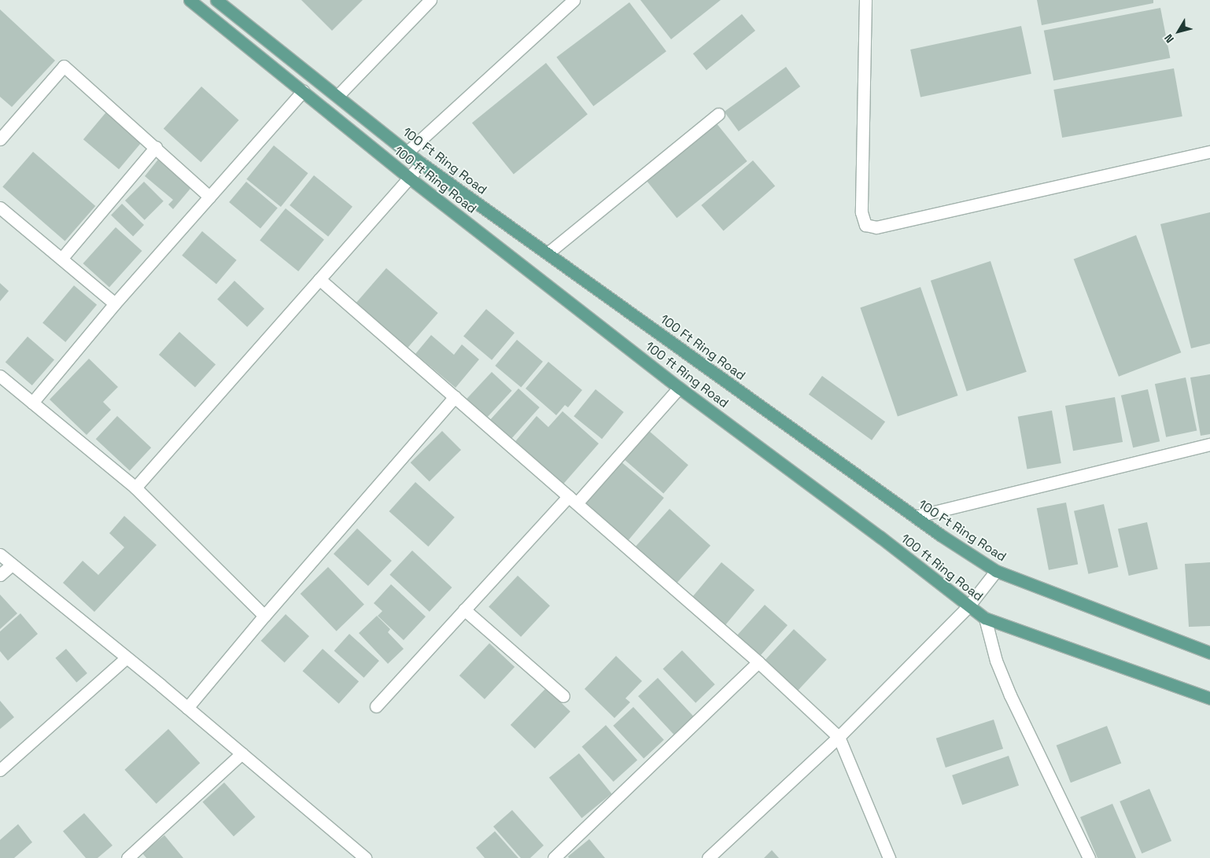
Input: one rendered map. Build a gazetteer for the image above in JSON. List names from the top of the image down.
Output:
{
  "streets": {
    "main road": ["100 Ft Ring Road", "100 ft Ring Road"]
  },
  "north": "bottom left"
}
